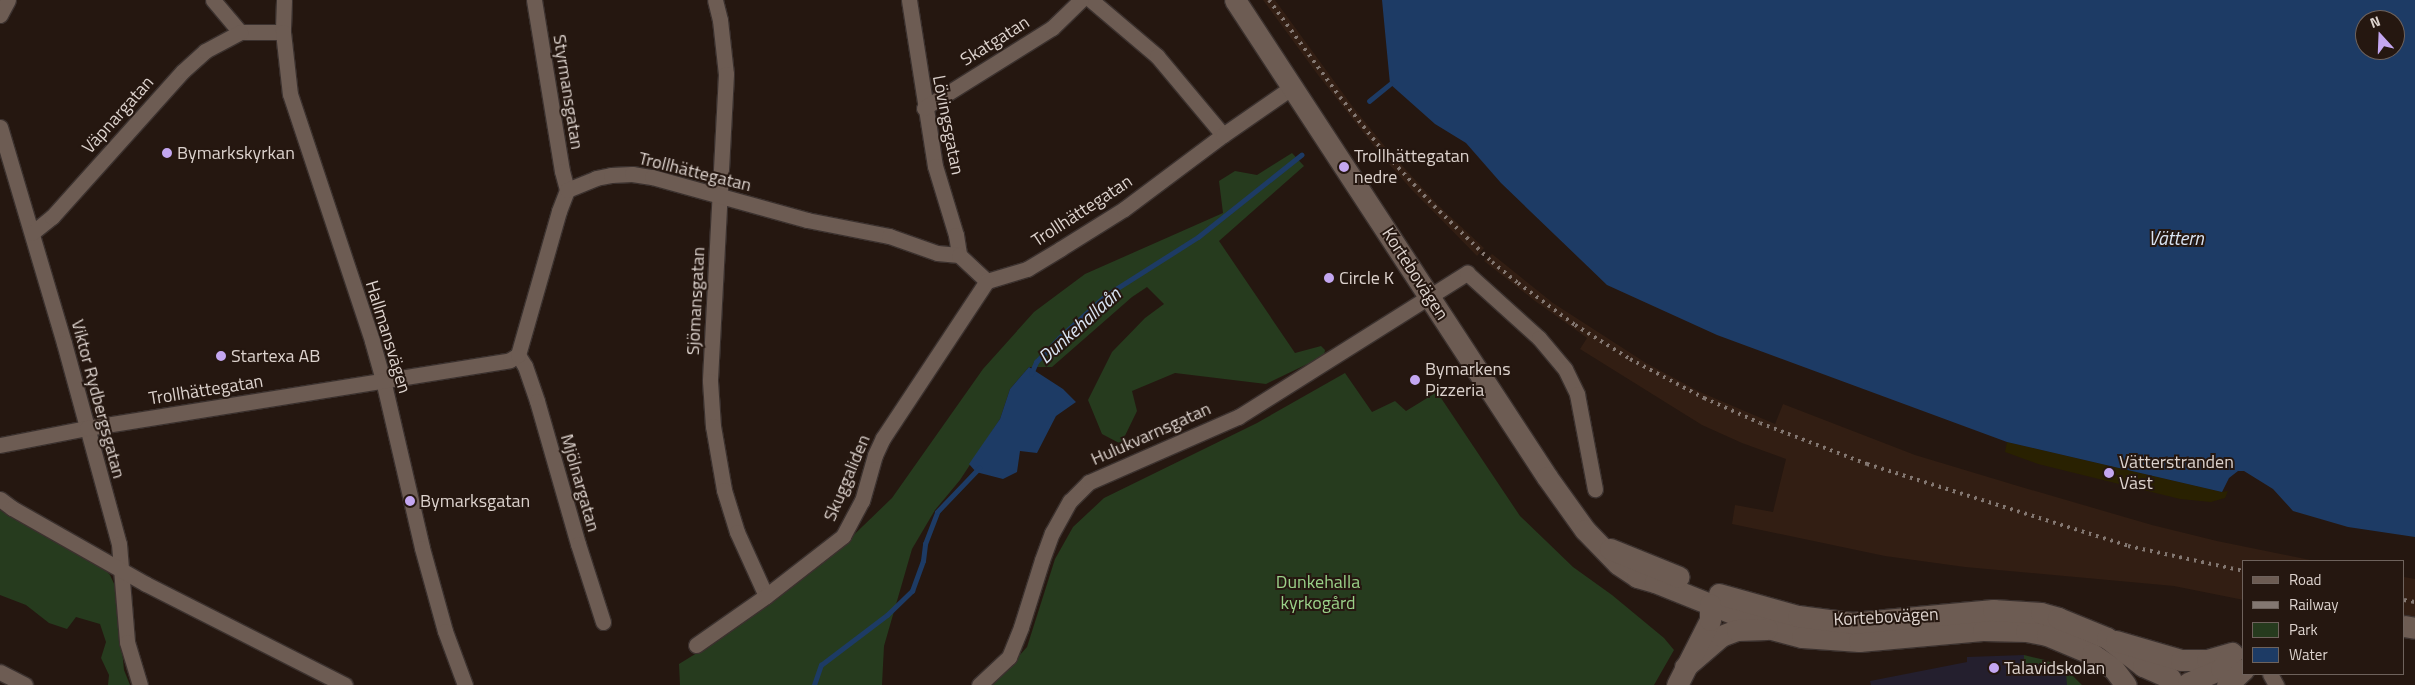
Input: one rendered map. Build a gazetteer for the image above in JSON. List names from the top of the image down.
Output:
{
  "streets": {
    "street": [
      "Skatgatan",
      "Styrmansgatan",
      "Väpnargatan",
      "Lövingsgatan",
      "Trollhättegatan",
      "Kortebovägen",
      "Sjömansgatan",
      "Hallmansvägen",
      "Viktor Rydbergsgatan",
      "Hulukvarnsgatan",
      "Skuggaliden",
      "Mjölnargatan"
    ]
  },
  "crossings": [
    ["Skatgatan", "Lövingsgatan"],
    ["Styrmansgatan", "Trollhättegatan"],
    ["Väpnargatan", "Viktor Rydbergsgatan"],
    ["Lövingsgatan", "Trollhättegatan"],
    ["Trollhättegatan", "Kortebovägen"],
    ["Trollhättegatan", "Sjömansgatan"],
    ["Trollhättegatan", "Hallmansvägen"],
    ["Trollhättegatan", "Viktor Rydbergsgatan"],
    ["Trollhättegatan", "Skuggaliden"],
    ["Trollhättegatan", "Mjölnargatan"],
    ["Kortebovägen", "Hulukvarnsgatan"],
    ["Sjömansgatan", "Skuggaliden"]
  ],
  "water": ["Vättern", "Dunkehallaån"],
  "parks": ["Dunkehalla kyrkogård"],
  "places": [
    "Bymarkskyrkan",
    "Trollhättegatan nedre",
    "Circle K",
    "Startexa AB",
    "Bymarkens Pizzeria",
    "Vätterstranden Väst",
    "Bymarksgatan",
    "Talavidskolan"
  ],
  "legend": [
    "Road",
    "Railway",
    "Park",
    "Water"
  ],
  "north": "top"
}
